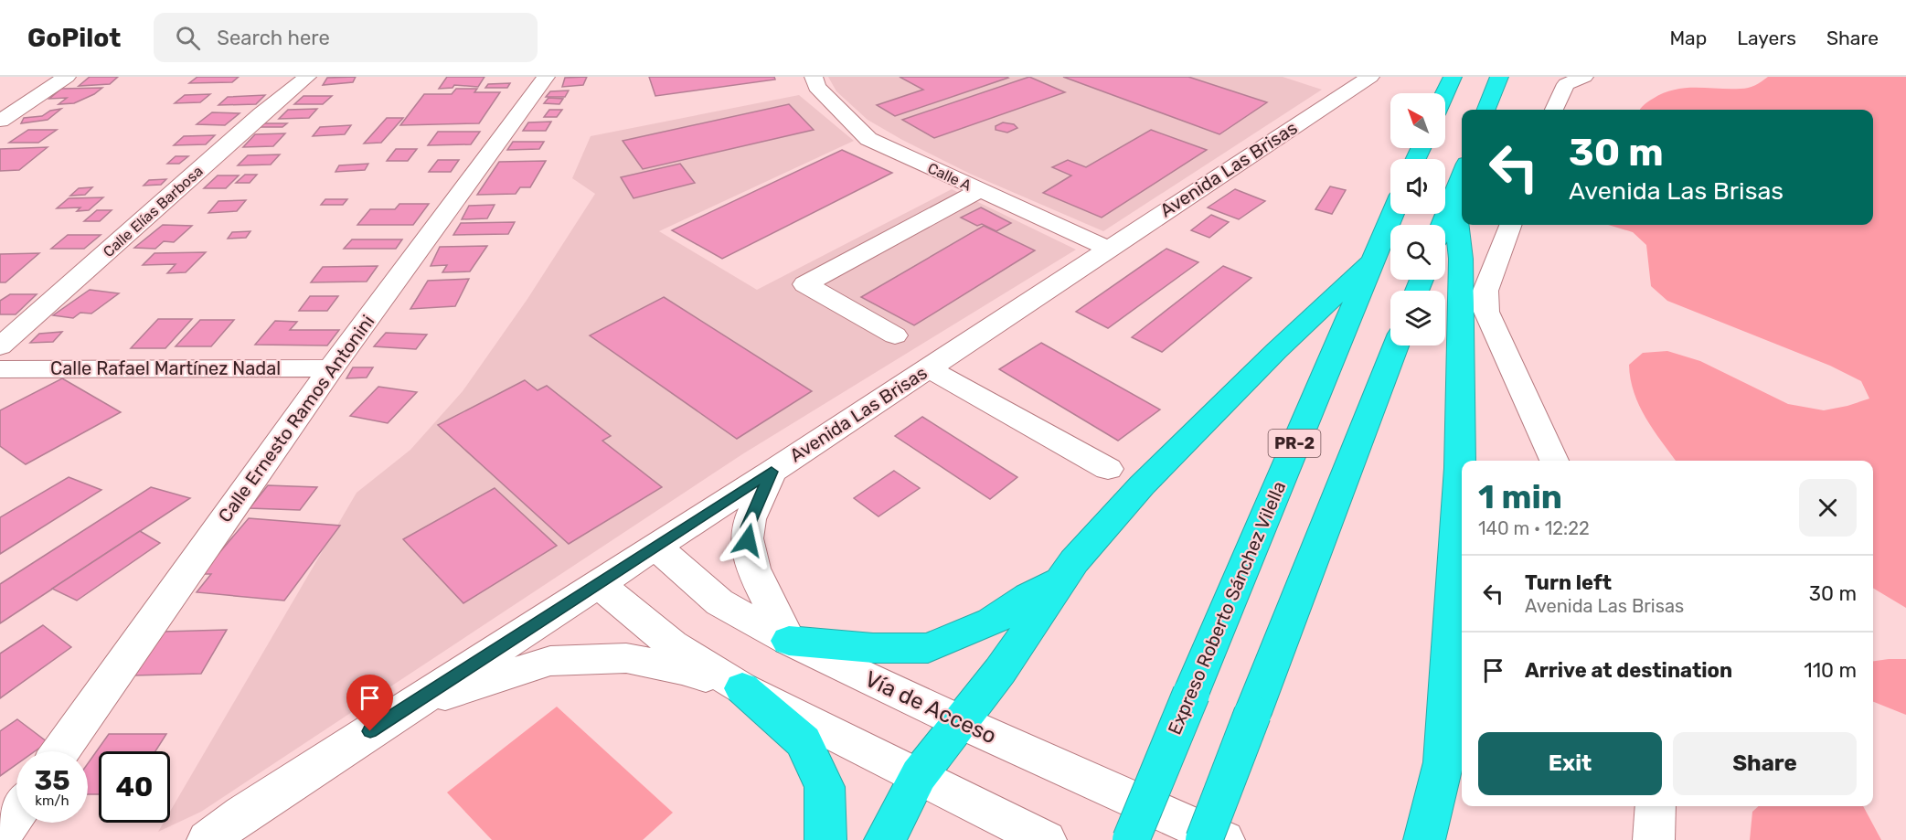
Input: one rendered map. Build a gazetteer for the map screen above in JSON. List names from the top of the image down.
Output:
{
  "streets": {
    "highway": ["PR-2", "Expreso Roberto Sánchez Vilella"],
    "street": [
      "Avenida Las Brisas",
      "Calle A",
      "Calle Elías Barbosa",
      "Calle Rafael Martínez Nadal",
      "Calle Ernesto Ramos Antonini",
      "Vía de Acceso"
    ]
  },
  "crossings": [
    ["Avenida Las Brisas", "Calle A"],
    ["Avenida Las Brisas", "Vía de Acceso"],
    ["Calle Rafael Martínez Nadal", "Calle Ernesto Ramos Antonini"]
  ],
  "north": "top left",
  "page": {
    "header": "GoPilot",
    "search": "Search here",
    "nav": ["Map", "Layers", "Share"],
    "turn": ["30 m", "Avenida Las Brisas"],
    "heading": ["1 min", "140 m · 12:22"],
    "list": [
      {
        "name": "Turn left",
        "note": "Avenida Las Brisas",
        "value": "30 m"
      },
      {
        "name": "Arrive at destination",
        "value": "110 m"
      }
    ],
    "buttons": ["Exit", "Share"],
    "speed": "35 km/h",
    "limit": "40"
  }
}
